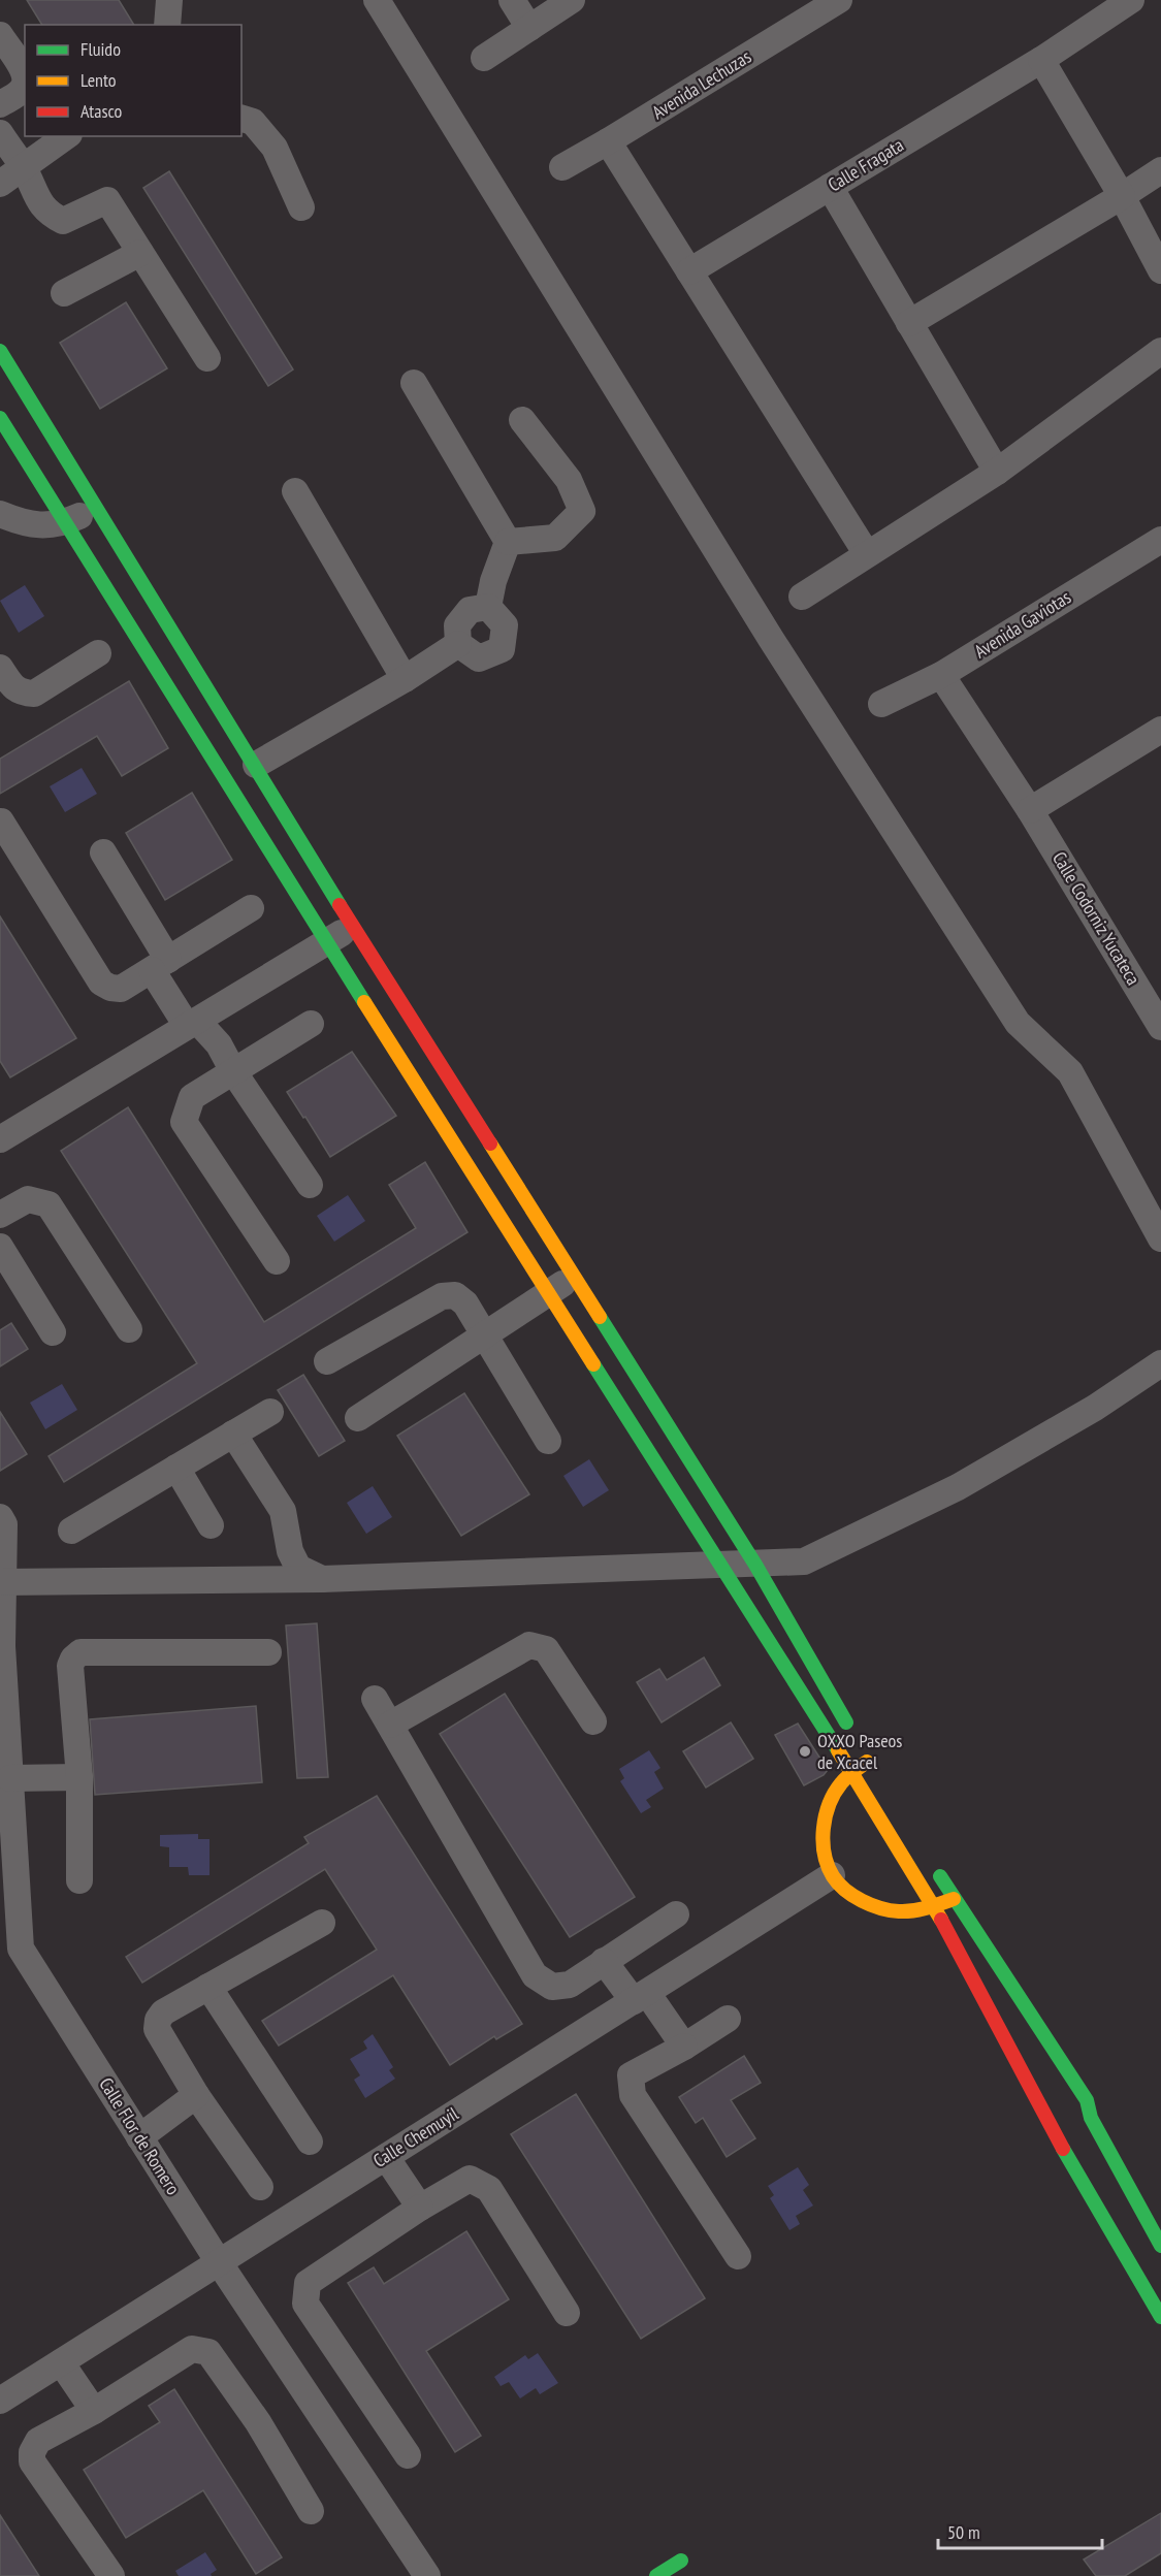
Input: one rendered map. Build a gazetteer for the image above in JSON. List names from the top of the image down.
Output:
{
  "streets": {
    "street": [
      "Avenida Lechuzas",
      "Calle Fragata",
      "Avenida Gaviotas",
      "Calle Codorniz Yucateca",
      "Calle Flor de Romero",
      "Calle Chemuyil"
    ]
  },
  "crossings": [
    ["Avenida Gaviotas", "Calle Codorniz Yucateca"],
    ["Calle Flor de Romero", "Calle Chemuyil"]
  ],
  "places": ["OXXO Paseos de Xcacel"],
  "legend": ["Fluido", "Lento", "Atasco"],
  "scale_bar": "50 m"
}
